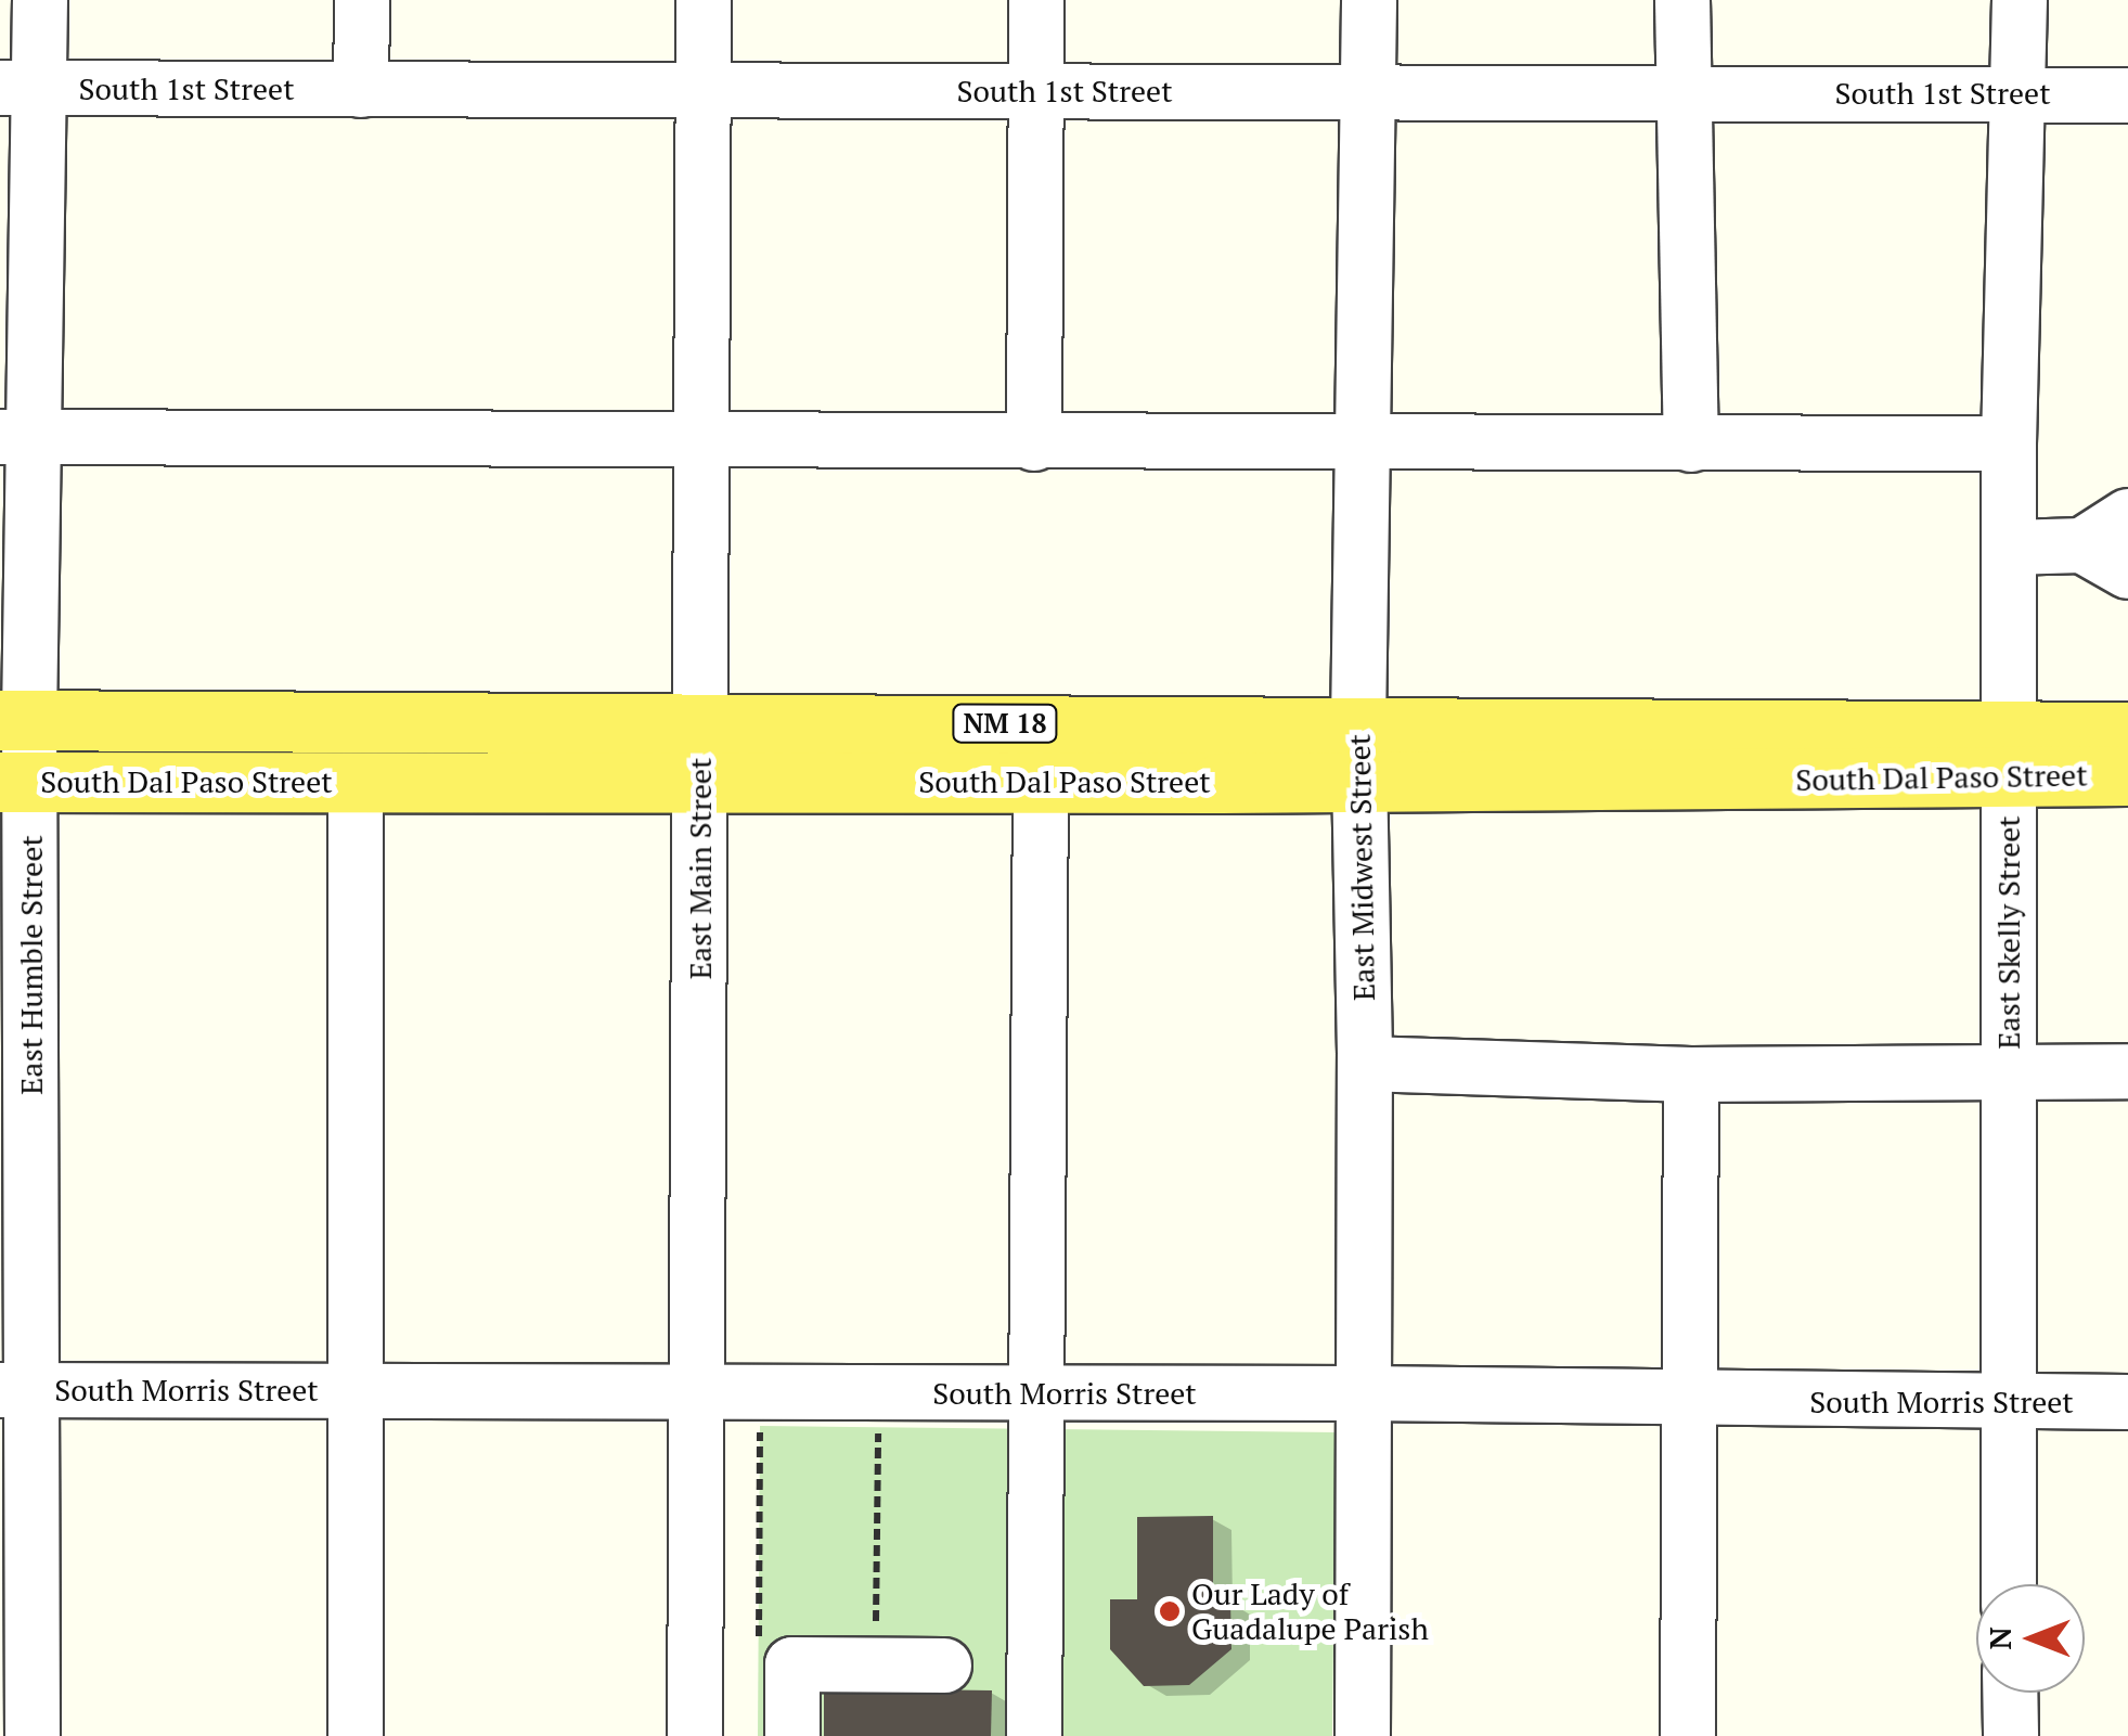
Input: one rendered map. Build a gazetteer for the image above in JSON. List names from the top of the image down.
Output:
{
  "streets": {
    "main road": ["NM 18", "South Dal Paso Street"],
    "street": [
      "South 1st Street",
      "East Midwest Street",
      "East Main Street",
      "East Skelly Street",
      "East Humble Street",
      "South Morris Street"
    ]
  },
  "crossings": [
    ["South 1st Street", "East Midwest Street"],
    ["South 1st Street", "East Main Street"],
    ["South 1st Street", "East Skelly Street"],
    ["South 1st Street", "East Humble Street"],
    ["South Dal Paso Street", "East Midwest Street"],
    ["South Dal Paso Street", "East Main Street"],
    ["South Dal Paso Street", "East Skelly Street"],
    ["South Dal Paso Street", "East Humble Street"],
    ["East Midwest Street", "South Morris Street"],
    ["East Main Street", "South Morris Street"],
    ["East Skelly Street", "South Morris Street"],
    ["East Humble Street", "South Morris Street"]
  ],
  "places": ["Our Lady of Guadalupe Parish"],
  "north": "left"
}
